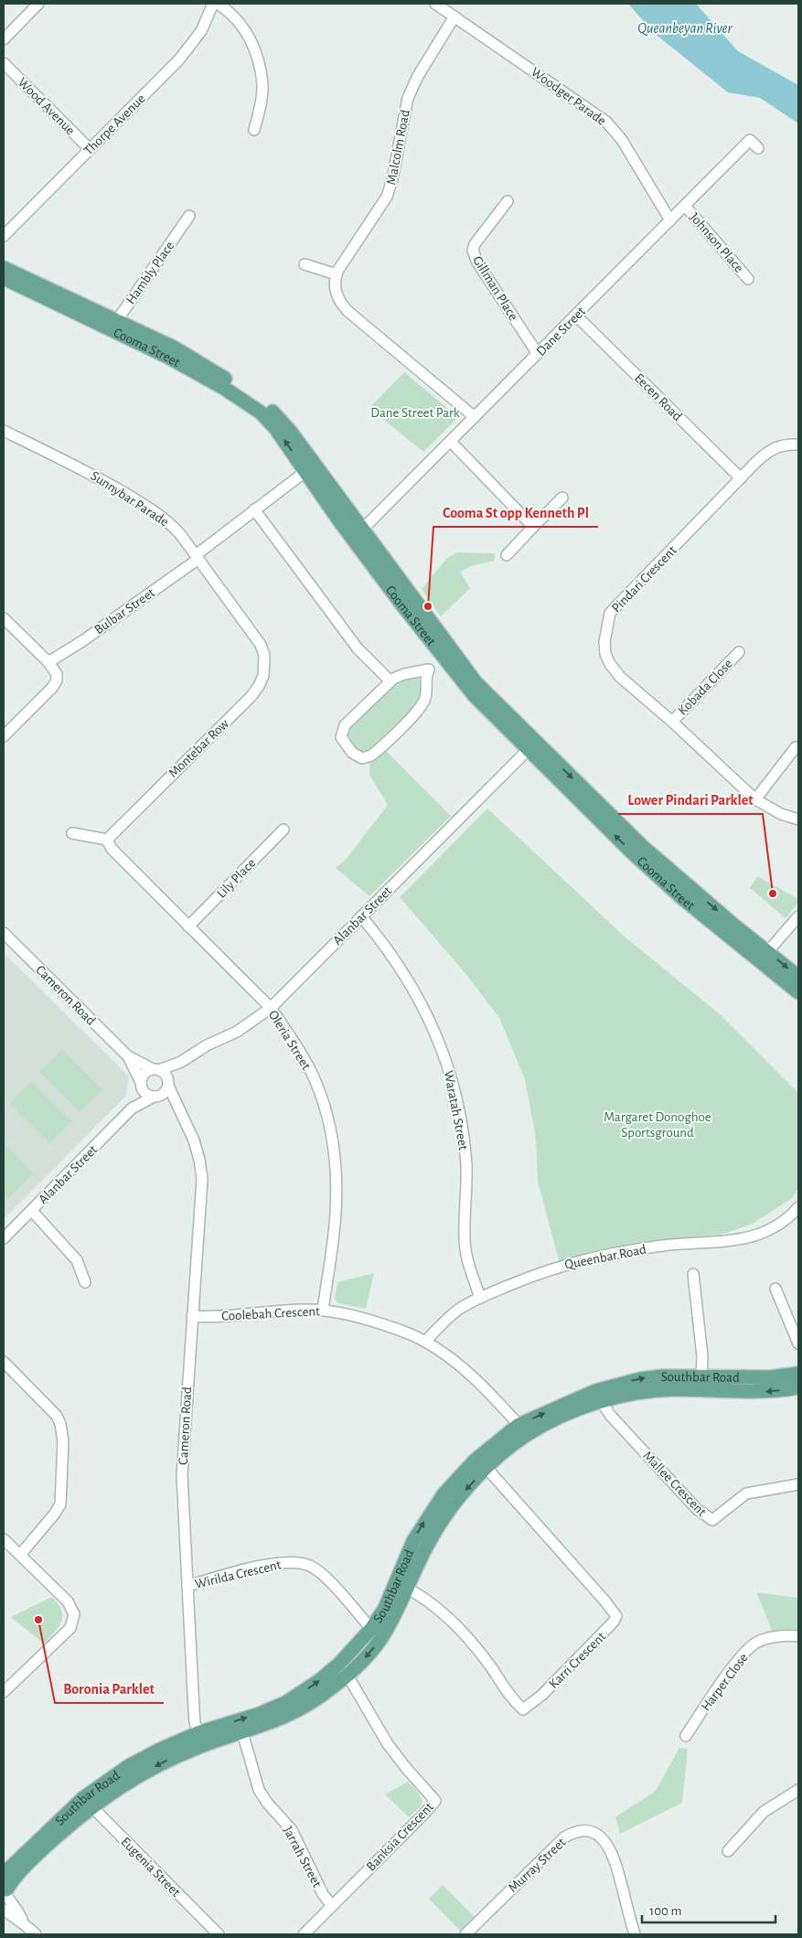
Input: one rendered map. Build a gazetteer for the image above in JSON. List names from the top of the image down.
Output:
{
  "streets": {
    "main road": ["Cooma Street", "Southbar Road"],
    "street": [
      "Woodger Parade",
      "Wood Avenue",
      "Thorpe Avenue",
      "Malcolm Road",
      "Johnson Place",
      "Hambly Place",
      "Gillman Place",
      "Dane Street",
      "Eecen Road",
      "Sunnybar Parade",
      "Pindari Crescent",
      "Bulbar Street",
      "Kobada Close",
      "Montebar Row",
      "Lily Place",
      "Alanbar Street",
      "Cameron Road",
      "Oleria Street",
      "Waratah Street",
      "Queenbar Road",
      "Coolebah Crescent",
      "Mallee Crescent",
      "Wirilda Crescent",
      "Karri Crescent",
      "Harper Close",
      "Banksia Crescent",
      "Jarrah Street",
      "Murray Street",
      "Eugenia Street"
    ]
  },
  "crossings": [
    ["Woodger Parade", "Malcolm Road"],
    ["Woodger Parade", "Dane Street"],
    ["Wood Avenue", "Thorpe Avenue"],
    ["Johnson Place", "Dane Street"],
    ["Hambly Place", "Cooma Street"],
    ["Gillman Place", "Dane Street"],
    ["Dane Street", "Cooma Street"],
    ["Dane Street", "Eecen Road"],
    ["Cooma Street", "Bulbar Street"],
    ["Cooma Street", "Alanbar Street"],
    ["Eecen Road", "Pindari Crescent"],
    ["Sunnybar Parade", "Bulbar Street"],
    ["Sunnybar Parade", "Montebar Row"],
    ["Pindari Crescent", "Kobada Close"],
    ["Montebar Row", "Oleria Street"],
    ["Lily Place", "Oleria Street"],
    ["Alanbar Street", "Cameron Road"],
    ["Alanbar Street", "Oleria Street"],
    ["Alanbar Street", "Waratah Street"],
    ["Cameron Road", "Coolebah Crescent"],
    ["Cameron Road", "Southbar Road"],
    ["Cameron Road", "Wirilda Crescent"],
    ["Oleria Street", "Coolebah Crescent"],
    ["Waratah Street", "Queenbar Road"],
    ["Queenbar Road", "Coolebah Crescent"],
    ["Coolebah Crescent", "Southbar Road"],
    ["Southbar Road", "Mallee Crescent"],
    ["Southbar Road", "Wirilda Crescent"],
    ["Southbar Road", "Karri Crescent"],
    ["Southbar Road", "Banksia Crescent"],
    ["Southbar Road", "Jarrah Street"],
    ["Southbar Road", "Eugenia Street"],
    ["Banksia Crescent", "Jarrah Street"]
  ],
  "water": ["Queanbeyan River"],
  "parks": ["Dane Street Park", "Margaret Donoghoe Sportsground"],
  "places": ["Cooma St opp Kenneth Pl", "Lower Pindari Parklet", "Boronia Parklet"],
  "scale_bar": "100 m"
}
